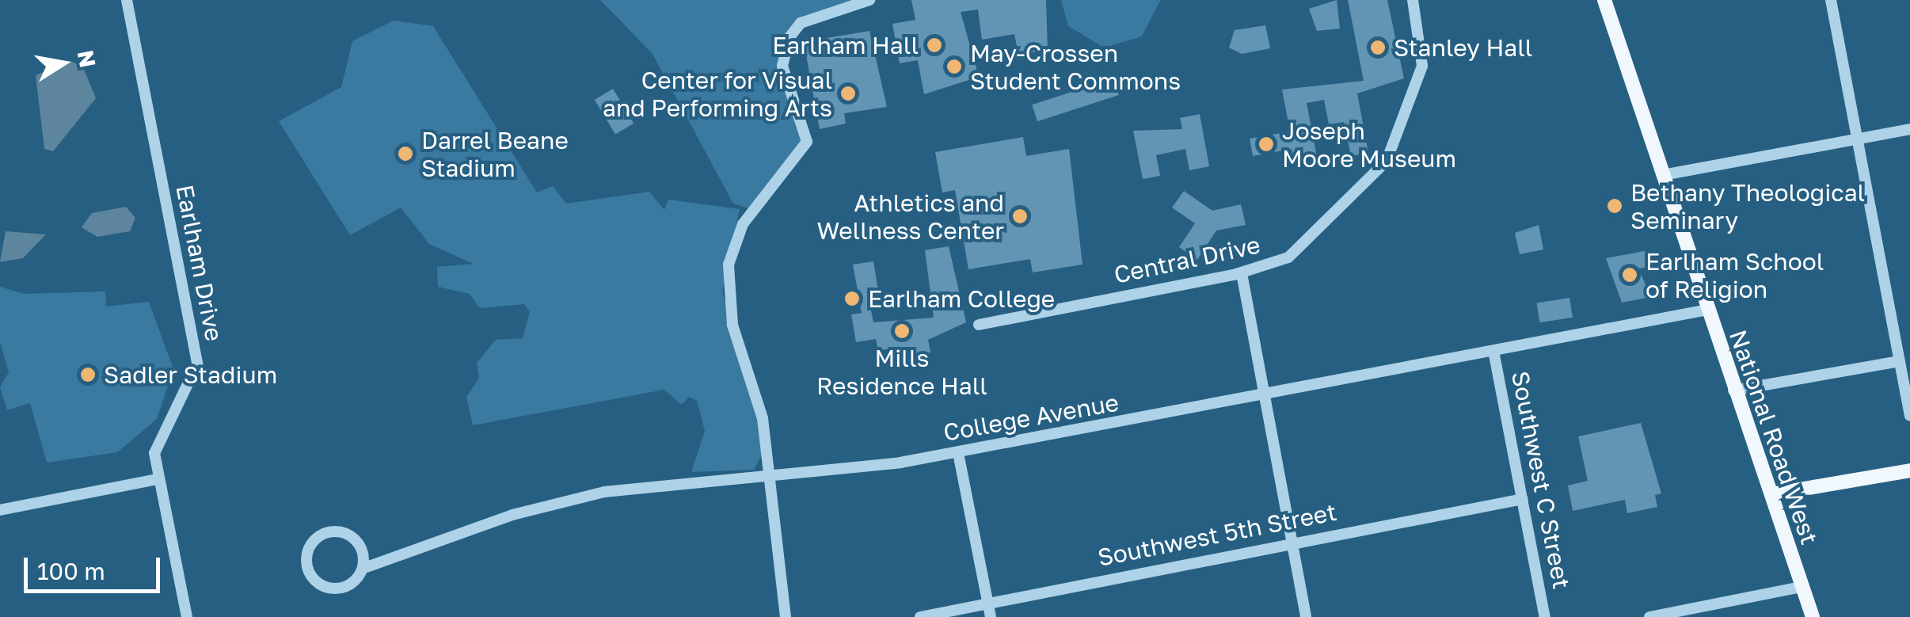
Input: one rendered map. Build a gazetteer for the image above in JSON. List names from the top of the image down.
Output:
{
  "streets": {
    "main road": ["National Road West"],
    "street": [
      "Central Drive",
      "Earlham Drive",
      "College Avenue",
      "Southwest C Street",
      "Southwest 5th Street"
    ]
  },
  "crossings": [
    ["College Avenue", "National Road West"],
    ["College Avenue", "Southwest C Street"],
    ["Southwest C Street", "Southwest 5th Street"]
  ],
  "places": [
    "Earlham Hall",
    "Stanley Hall",
    "May-Crossen Student Commons",
    "Center for Visual and Performing Arts",
    "Joseph Moore Museum",
    "Darrel Beane Stadium",
    "Bethany Theological Seminary",
    "Athletics and Wellness Center",
    "Earlham School of Religion",
    "Earlham College",
    "Mills Residence Hall",
    "Sadler Stadium"
  ],
  "scale_bar": "100 m",
  "north": "right"
}
